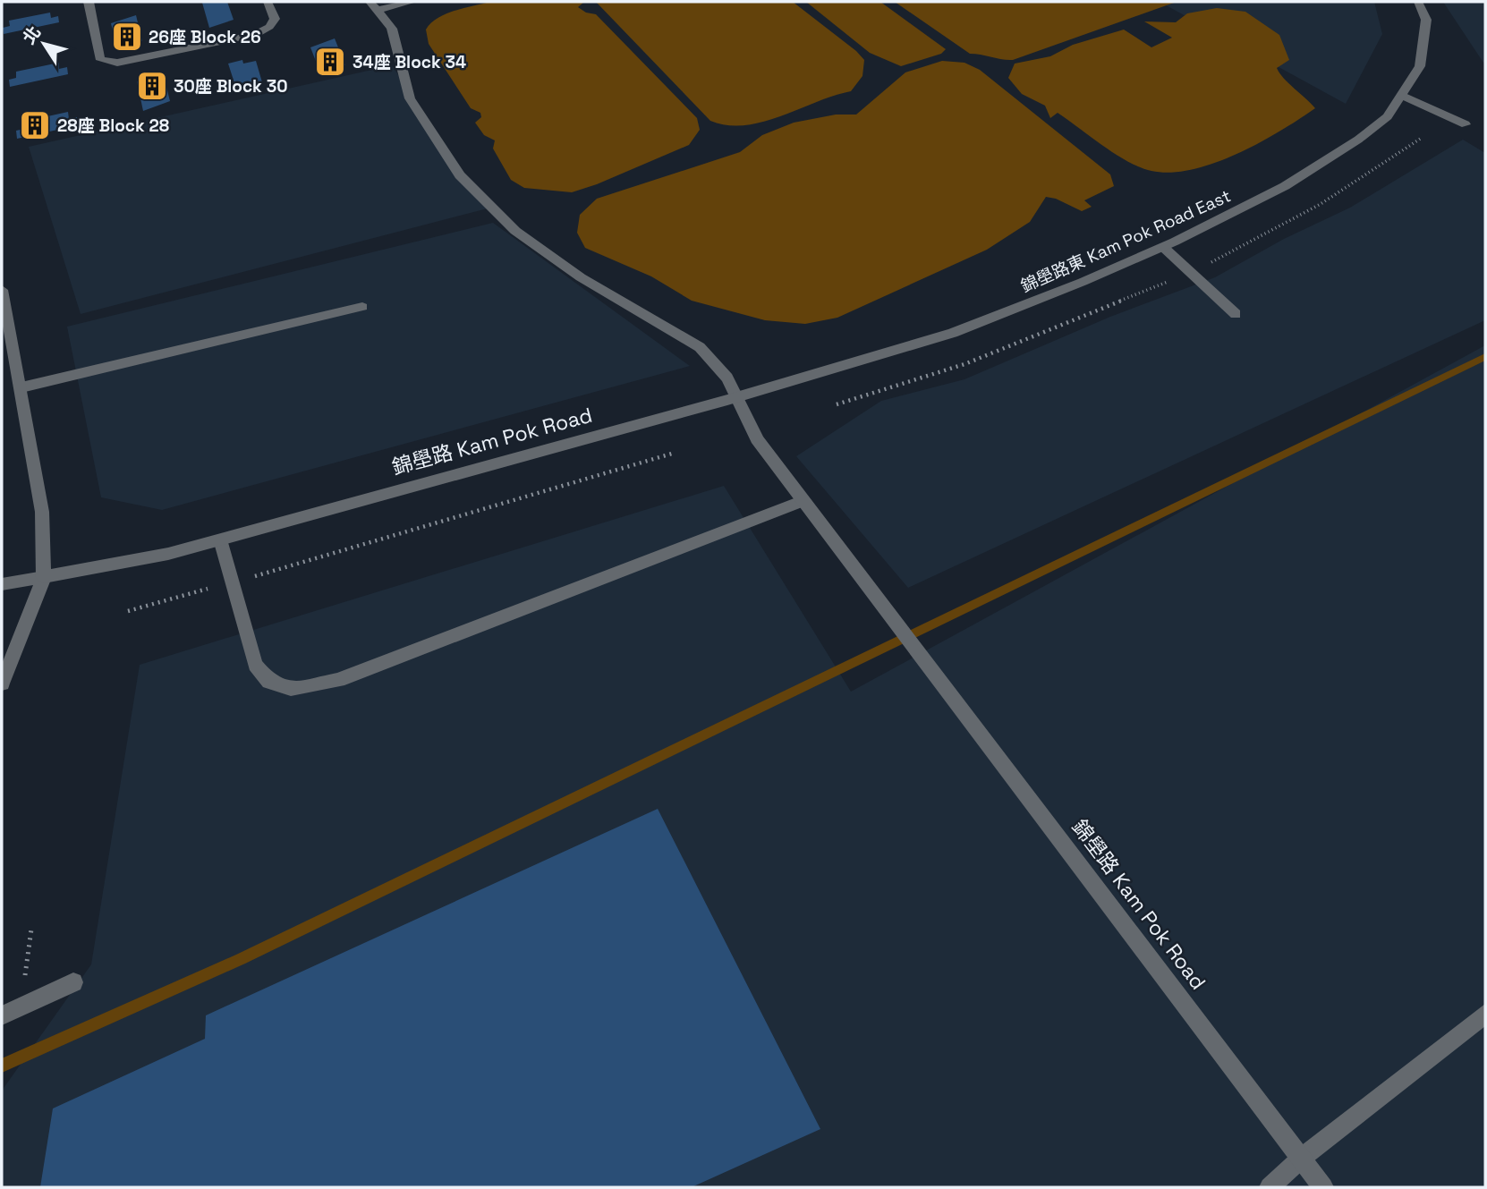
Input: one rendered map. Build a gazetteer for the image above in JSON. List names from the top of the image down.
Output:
{
  "streets": {
    "street": ["錦壆路東 Kam Pok Road East", "錦壆路 Kam Pok Road"]
  },
  "crossings": [
    ["錦壆路東 Kam Pok Road East", "錦壆路 Kam Pok Road"]
  ],
  "places": {
    "building": [
      "26座 Block 26",
      "34座 Block 34",
      "30座 Block 30",
      "28座 Block 28"
    ]
  },
  "north": "top left"
}
